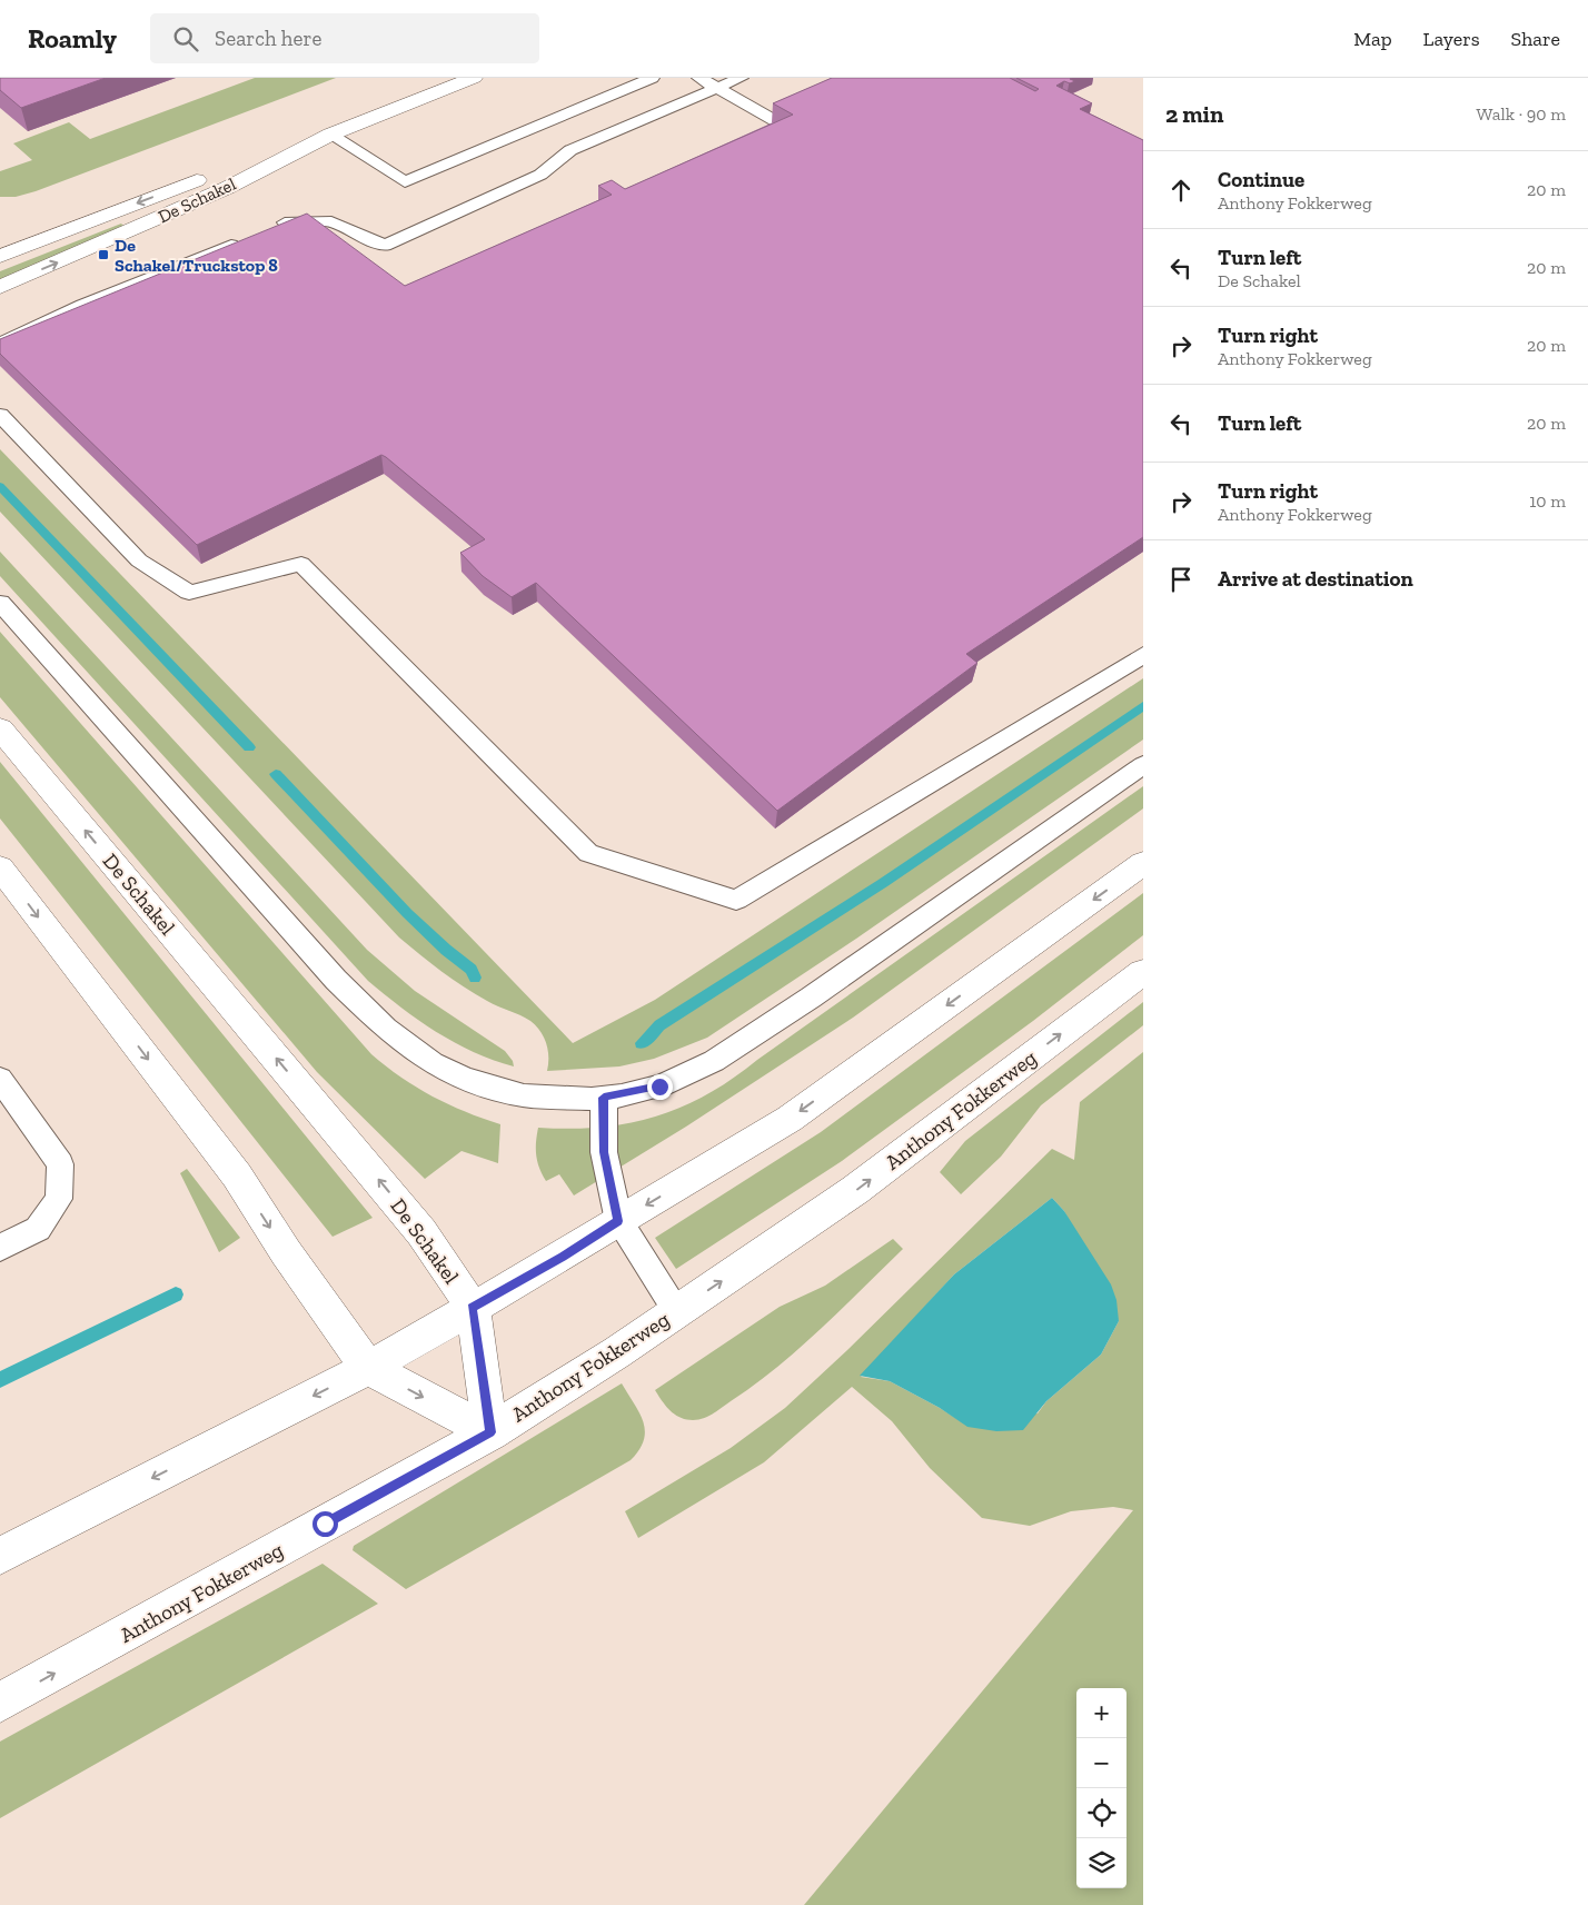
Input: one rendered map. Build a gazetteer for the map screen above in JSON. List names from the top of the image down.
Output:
{
  "streets": {
    "street": ["De Schakel", "Anthony Fokkerweg"]
  },
  "crossings": [
    ["De Schakel", "Anthony Fokkerweg"]
  ],
  "places": {
    "transit": ["De Schakel/Truckstop 8"]
  },
  "page": {
    "header": "Roamly",
    "search": "Search here",
    "nav": ["Map", "Layers", "Share"],
    "heading": ["2 min", "Walk · 90 m"],
    "list": [
      ["Continue", "Anthony Fokkerweg", "20 m"],
      ["Turn left", "De Schakel", "20 m"],
      ["Turn right", "Anthony Fokkerweg", "20 m"],
      ["Turn left", "20 m"],
      ["Turn right", "Anthony Fokkerweg", "10 m"],
      "Arrive at destination"
    ],
    "map_buttons": ["+", "−"]
  }
}
